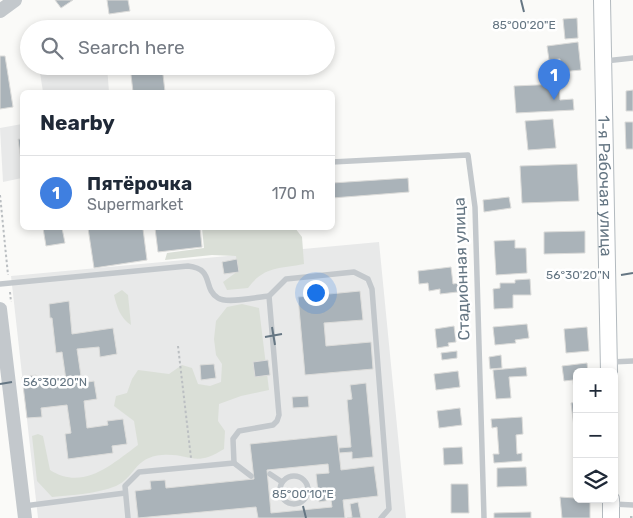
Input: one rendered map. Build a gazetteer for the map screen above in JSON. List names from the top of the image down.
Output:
{
  "streets": {
    "main road": ["1-я Рабочая улица"],
    "lane": ["Стадионная улица"]
  },
  "page": {
    "search": "Search here",
    "pins": "1",
    "heading": "Nearby",
    "list": [
      {
        "mark": "1",
        "name": "Пятёрочка",
        "note": "Supermarket",
        "value": "170 m"
      }
    ],
    "map_buttons": ["+", "−"]
  },
  "coordinates": ["85°00'20\"E", "56°30'20\"N", "85°00'10\"E"]
}
